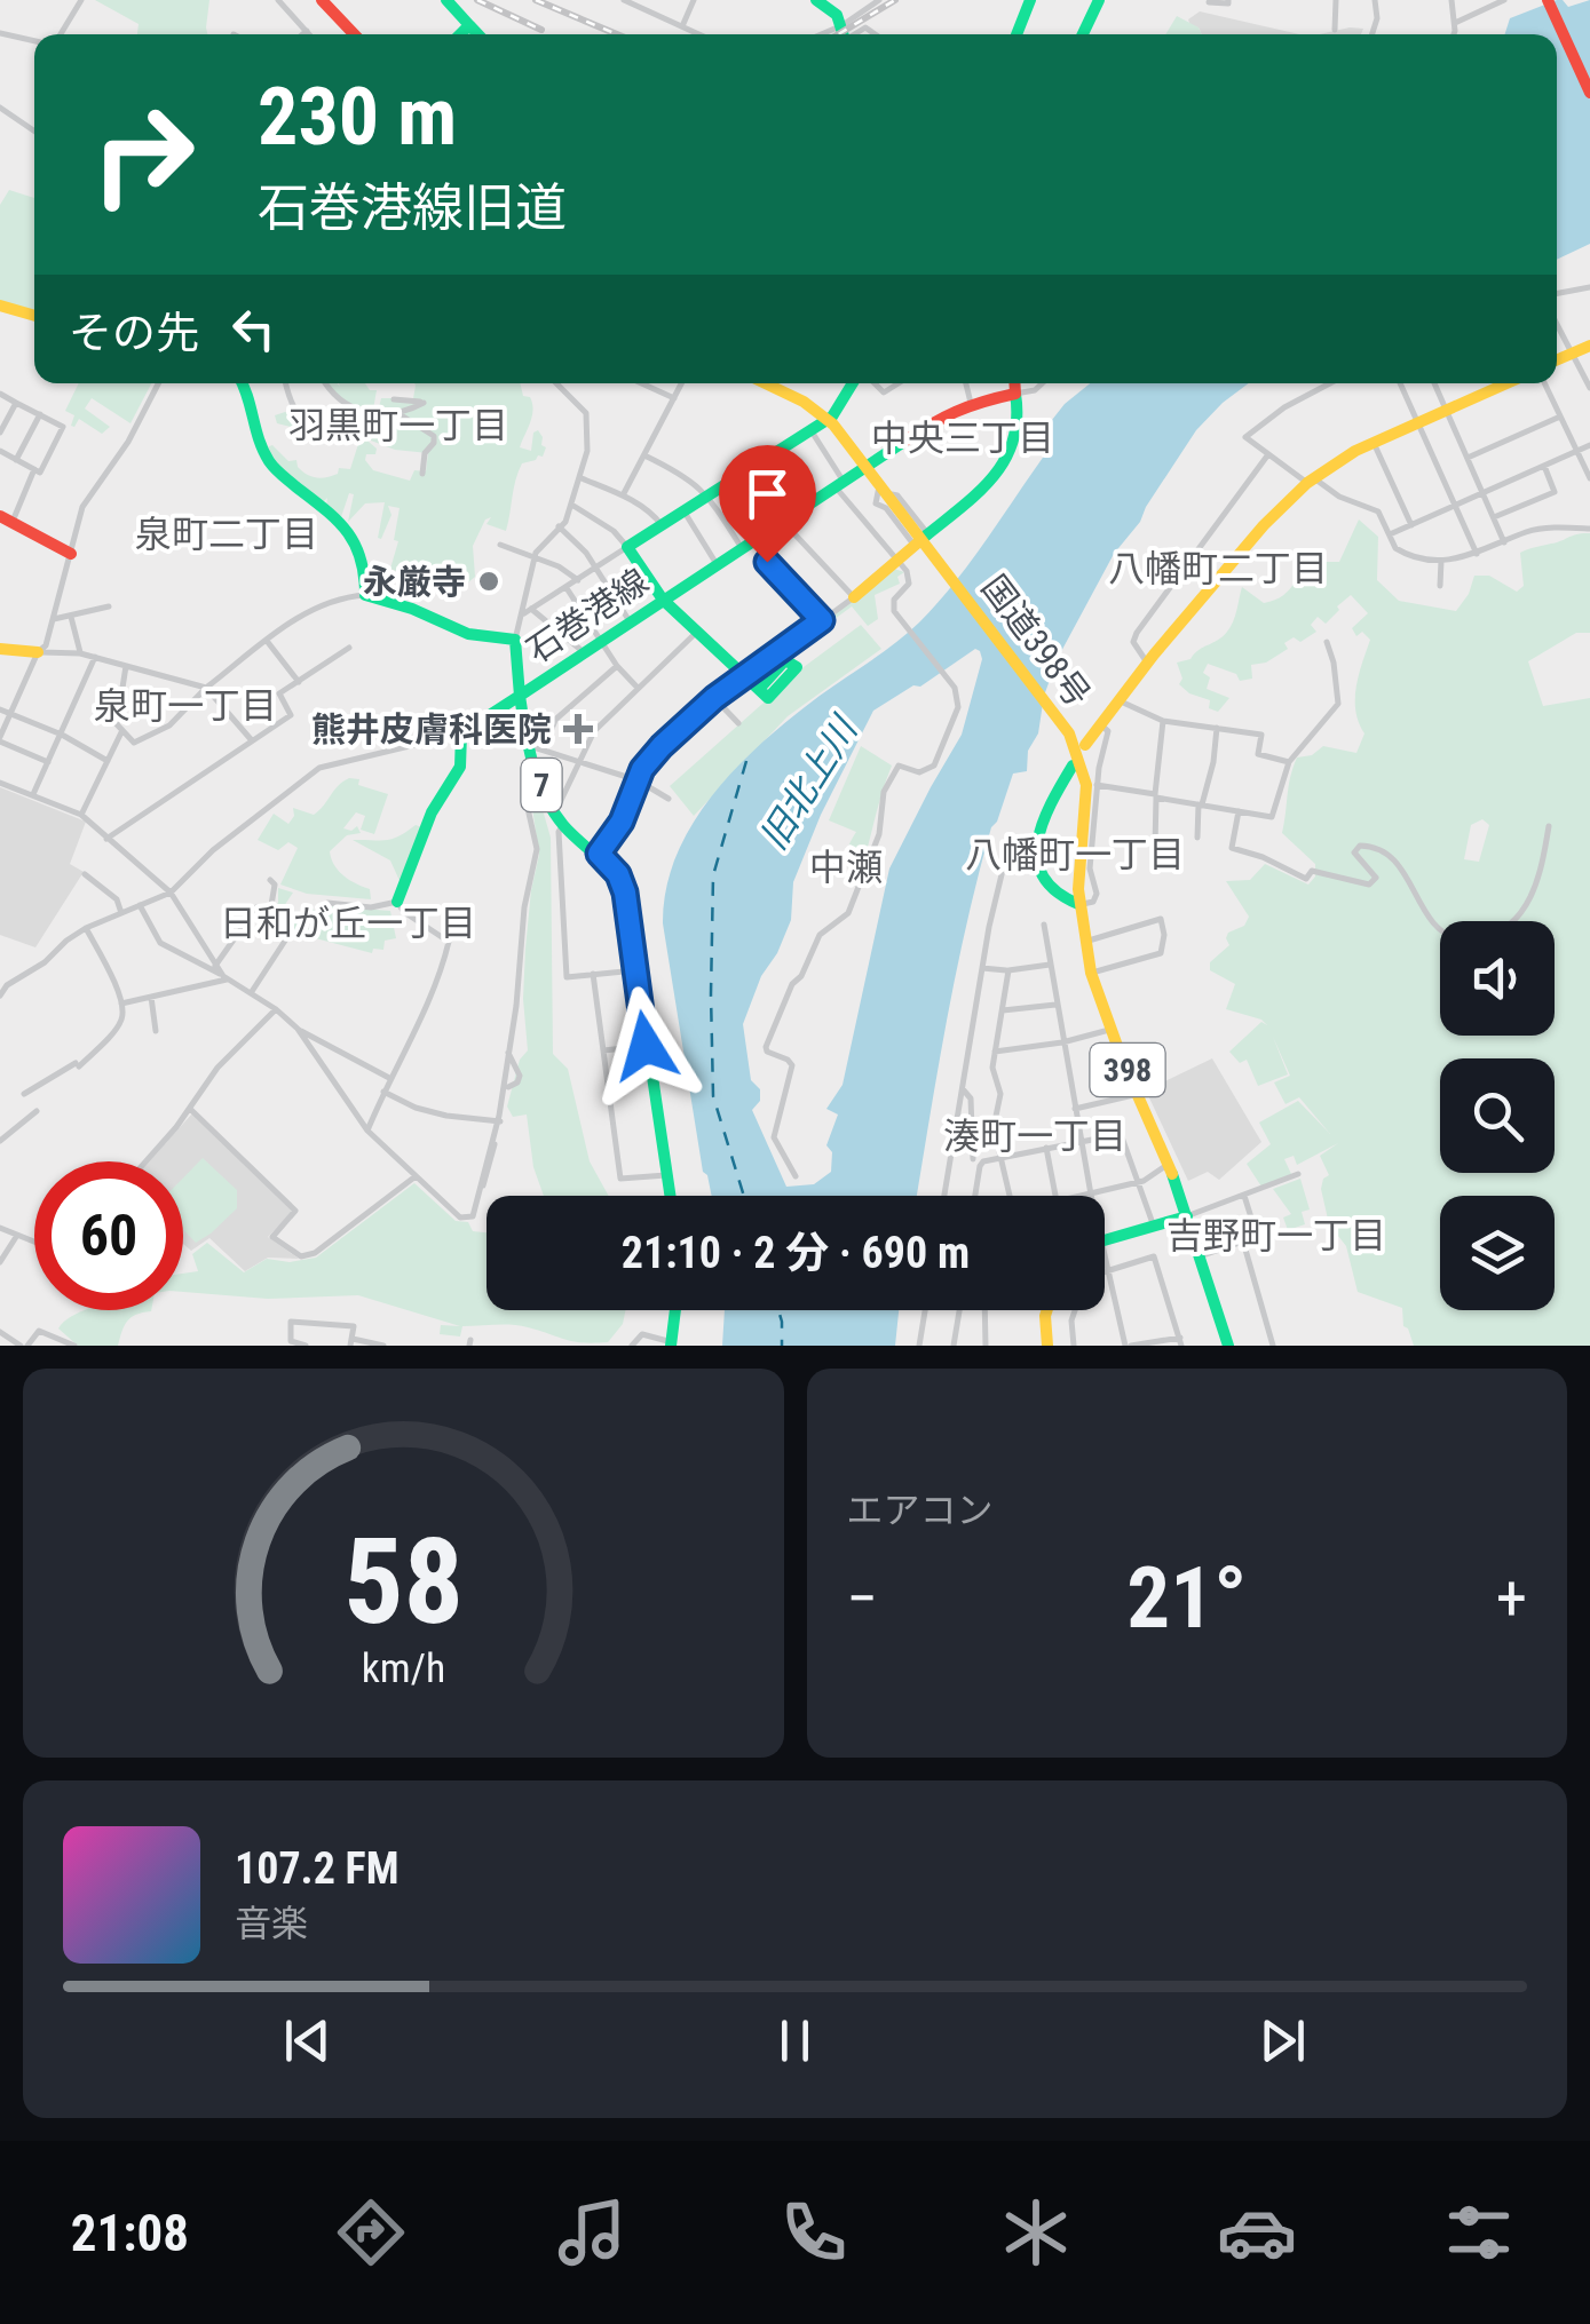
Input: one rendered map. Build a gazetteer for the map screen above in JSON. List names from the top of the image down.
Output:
{
  "streets": {
    "main road": [
      "石巻港線",
      "国道398号",
      "7",
      "398"
    ]
  },
  "crossings": [
    ["石巻港線", "国道398号"]
  ],
  "districts": [
    "羽黒町一丁目",
    "中央三丁目",
    "泉町二丁目",
    "八幡町二丁目",
    "泉町一丁目",
    "八幡町一丁目",
    "中瀬",
    "日和が丘一丁目",
    "湊町一丁目",
    "吉野町一丁目"
  ],
  "water": ["旧北上川"],
  "places": {
    "other": ["永厳寺"],
    "health": ["熊井皮膚科医院"]
  },
  "page": {
    "turn": ["230 m", "石巻港線旧道"],
    "then": "その先",
    "limit": "60",
    "trip": "21:10 · 2 分 · 690 m",
    "tile": "エアコン",
    "heat": ["−", "21°", "+"],
    "song": ["107.2 FM", "音楽"],
    "tabs": "21:08",
    "gauge": ["58", "km/h"]
  }
}
